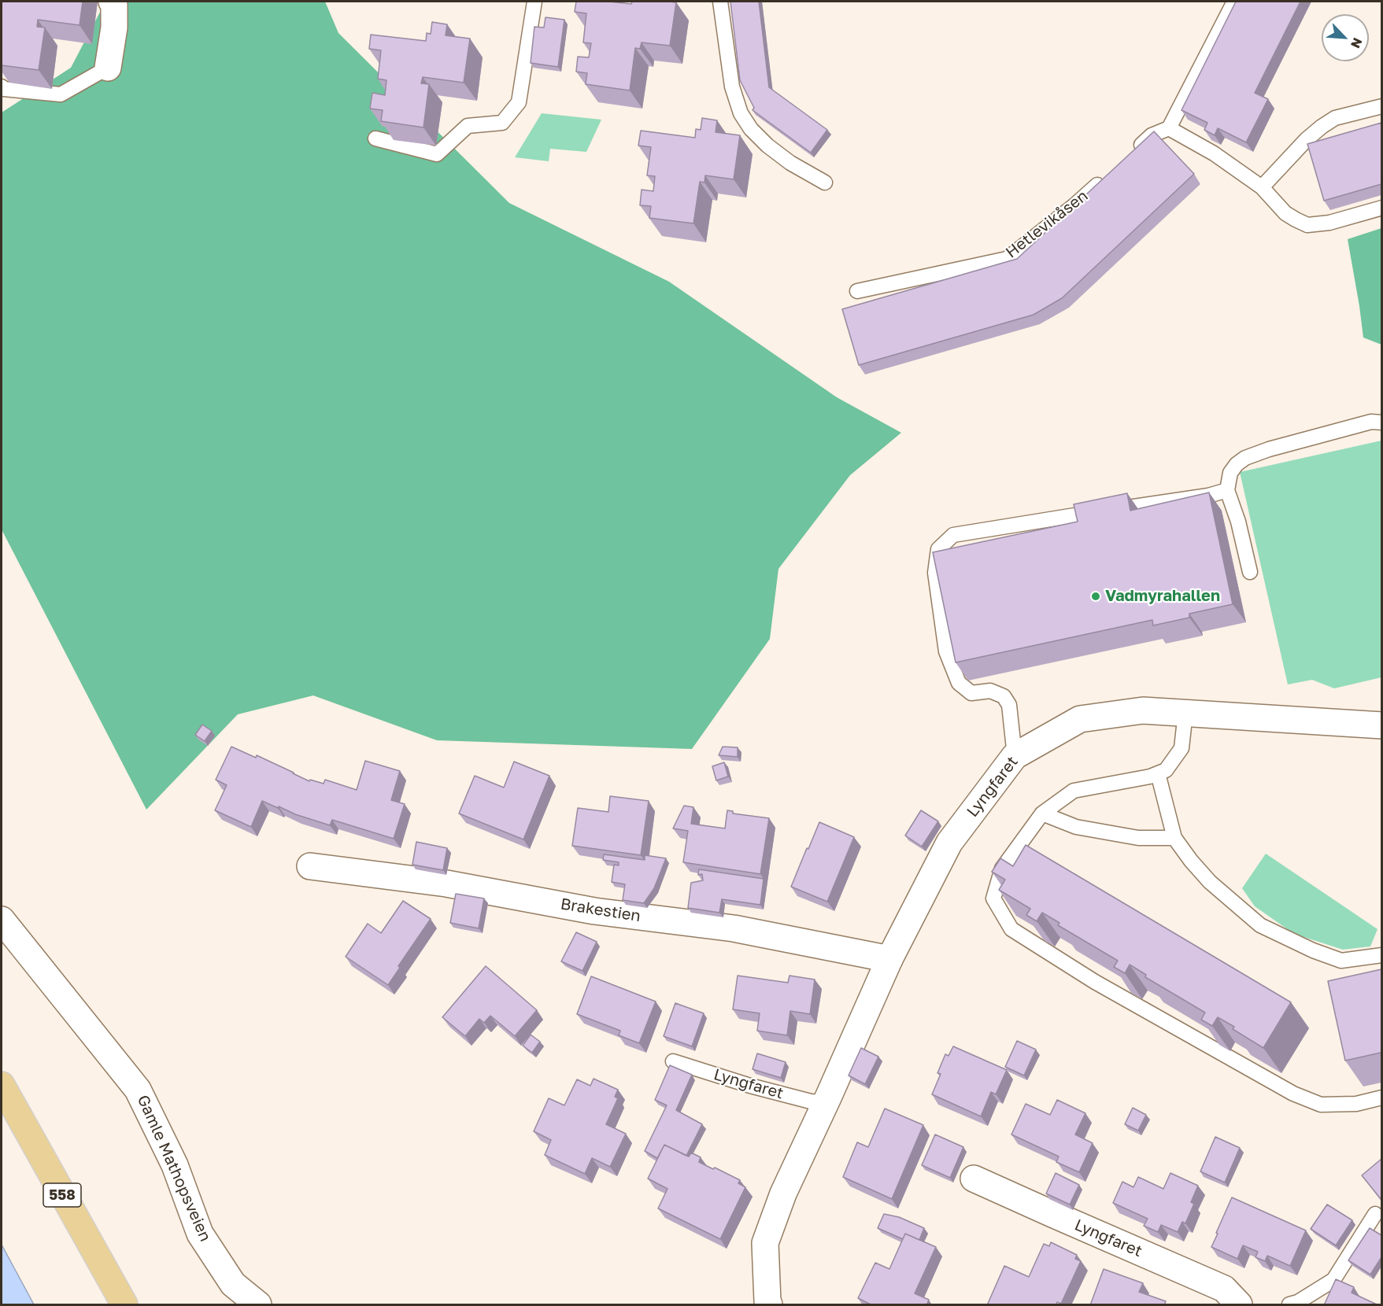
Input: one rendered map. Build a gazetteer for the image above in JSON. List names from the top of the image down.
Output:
{
  "streets": {
    "main road": ["558"],
    "street": ["Lyngfaret", "Brakestien", "Gamle Mathopsveien"],
    "lane": ["Hetlevikåsen"]
  },
  "crossings": [
    ["Lyngfaret", "Brakestien"]
  ],
  "places": ["Vadmyrahallen"],
  "north": "bottom right"
}
